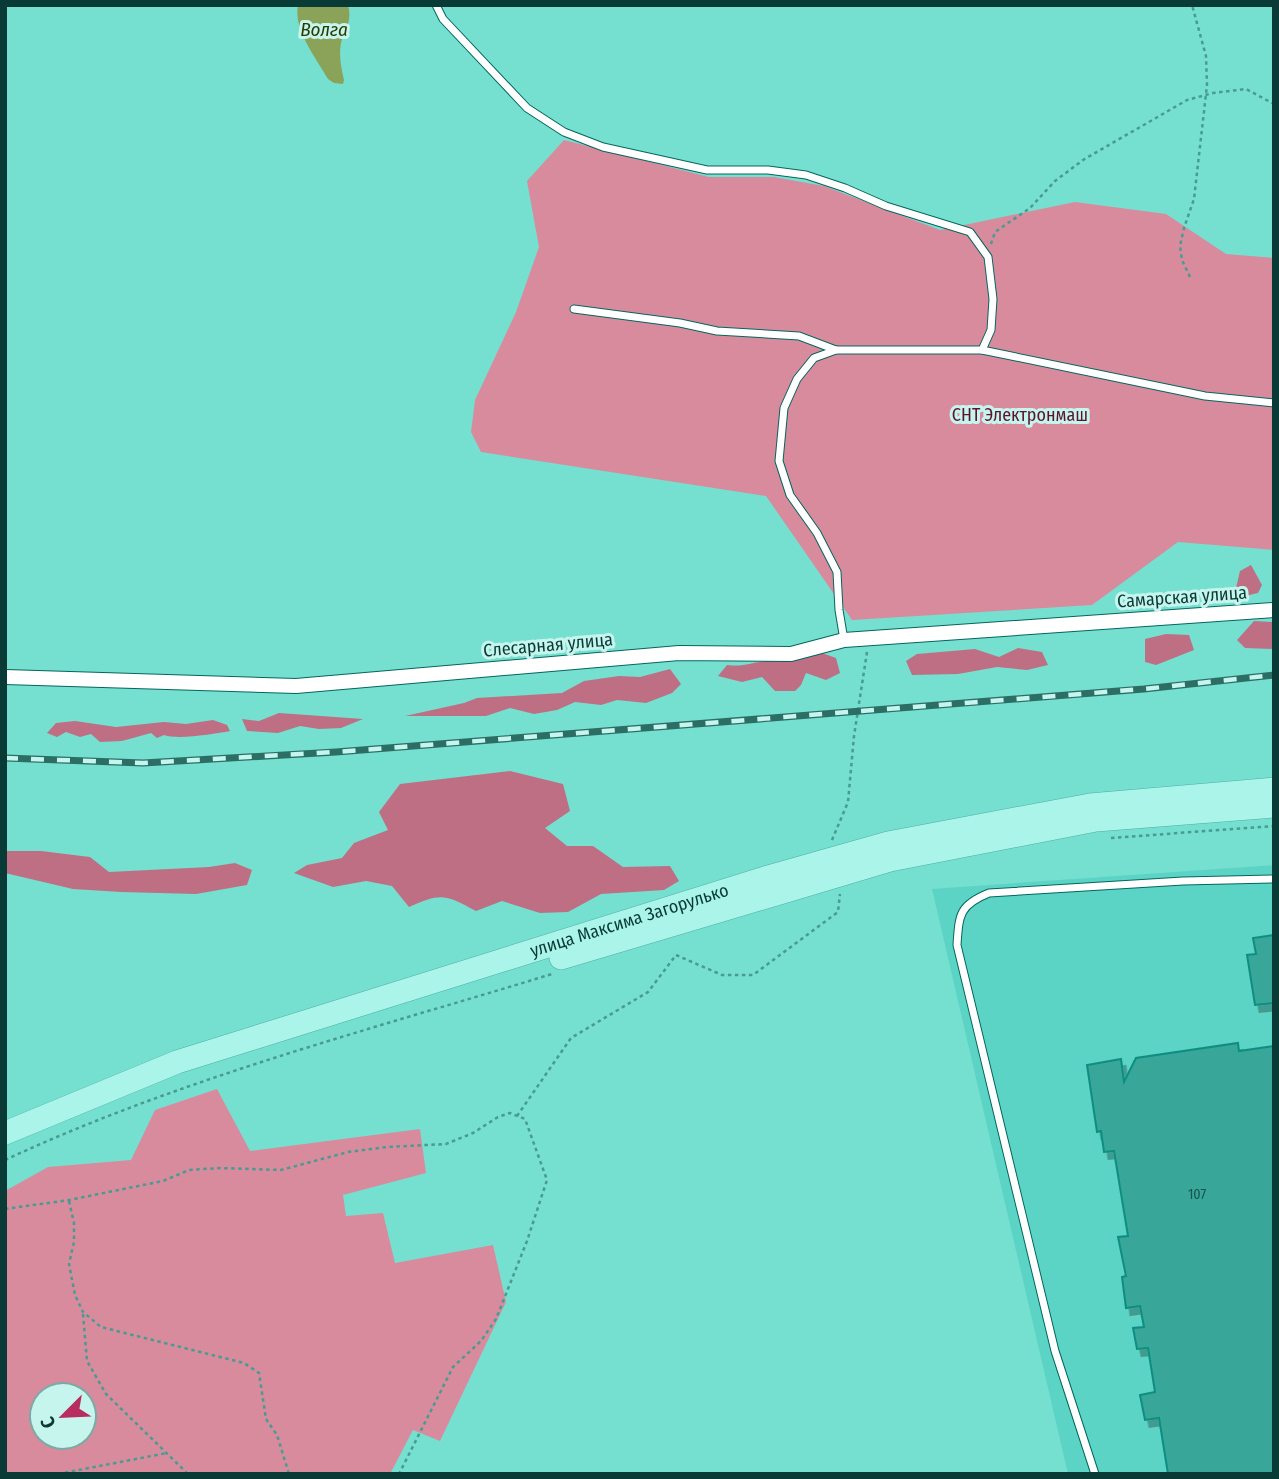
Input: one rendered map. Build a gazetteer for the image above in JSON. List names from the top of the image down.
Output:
{
  "streets": {
    "main road": ["улица Максима Загорулько"],
    "street": ["Самарская улица", "Слесарная улица"]
  },
  "crossings": [
    ["Самарская улица", "Слесарная улица"]
  ],
  "water": ["Волга"],
  "parks": ["СНТ Электронмаш"],
  "house_numbers": ["107"],
  "north": "bottom left"
}
